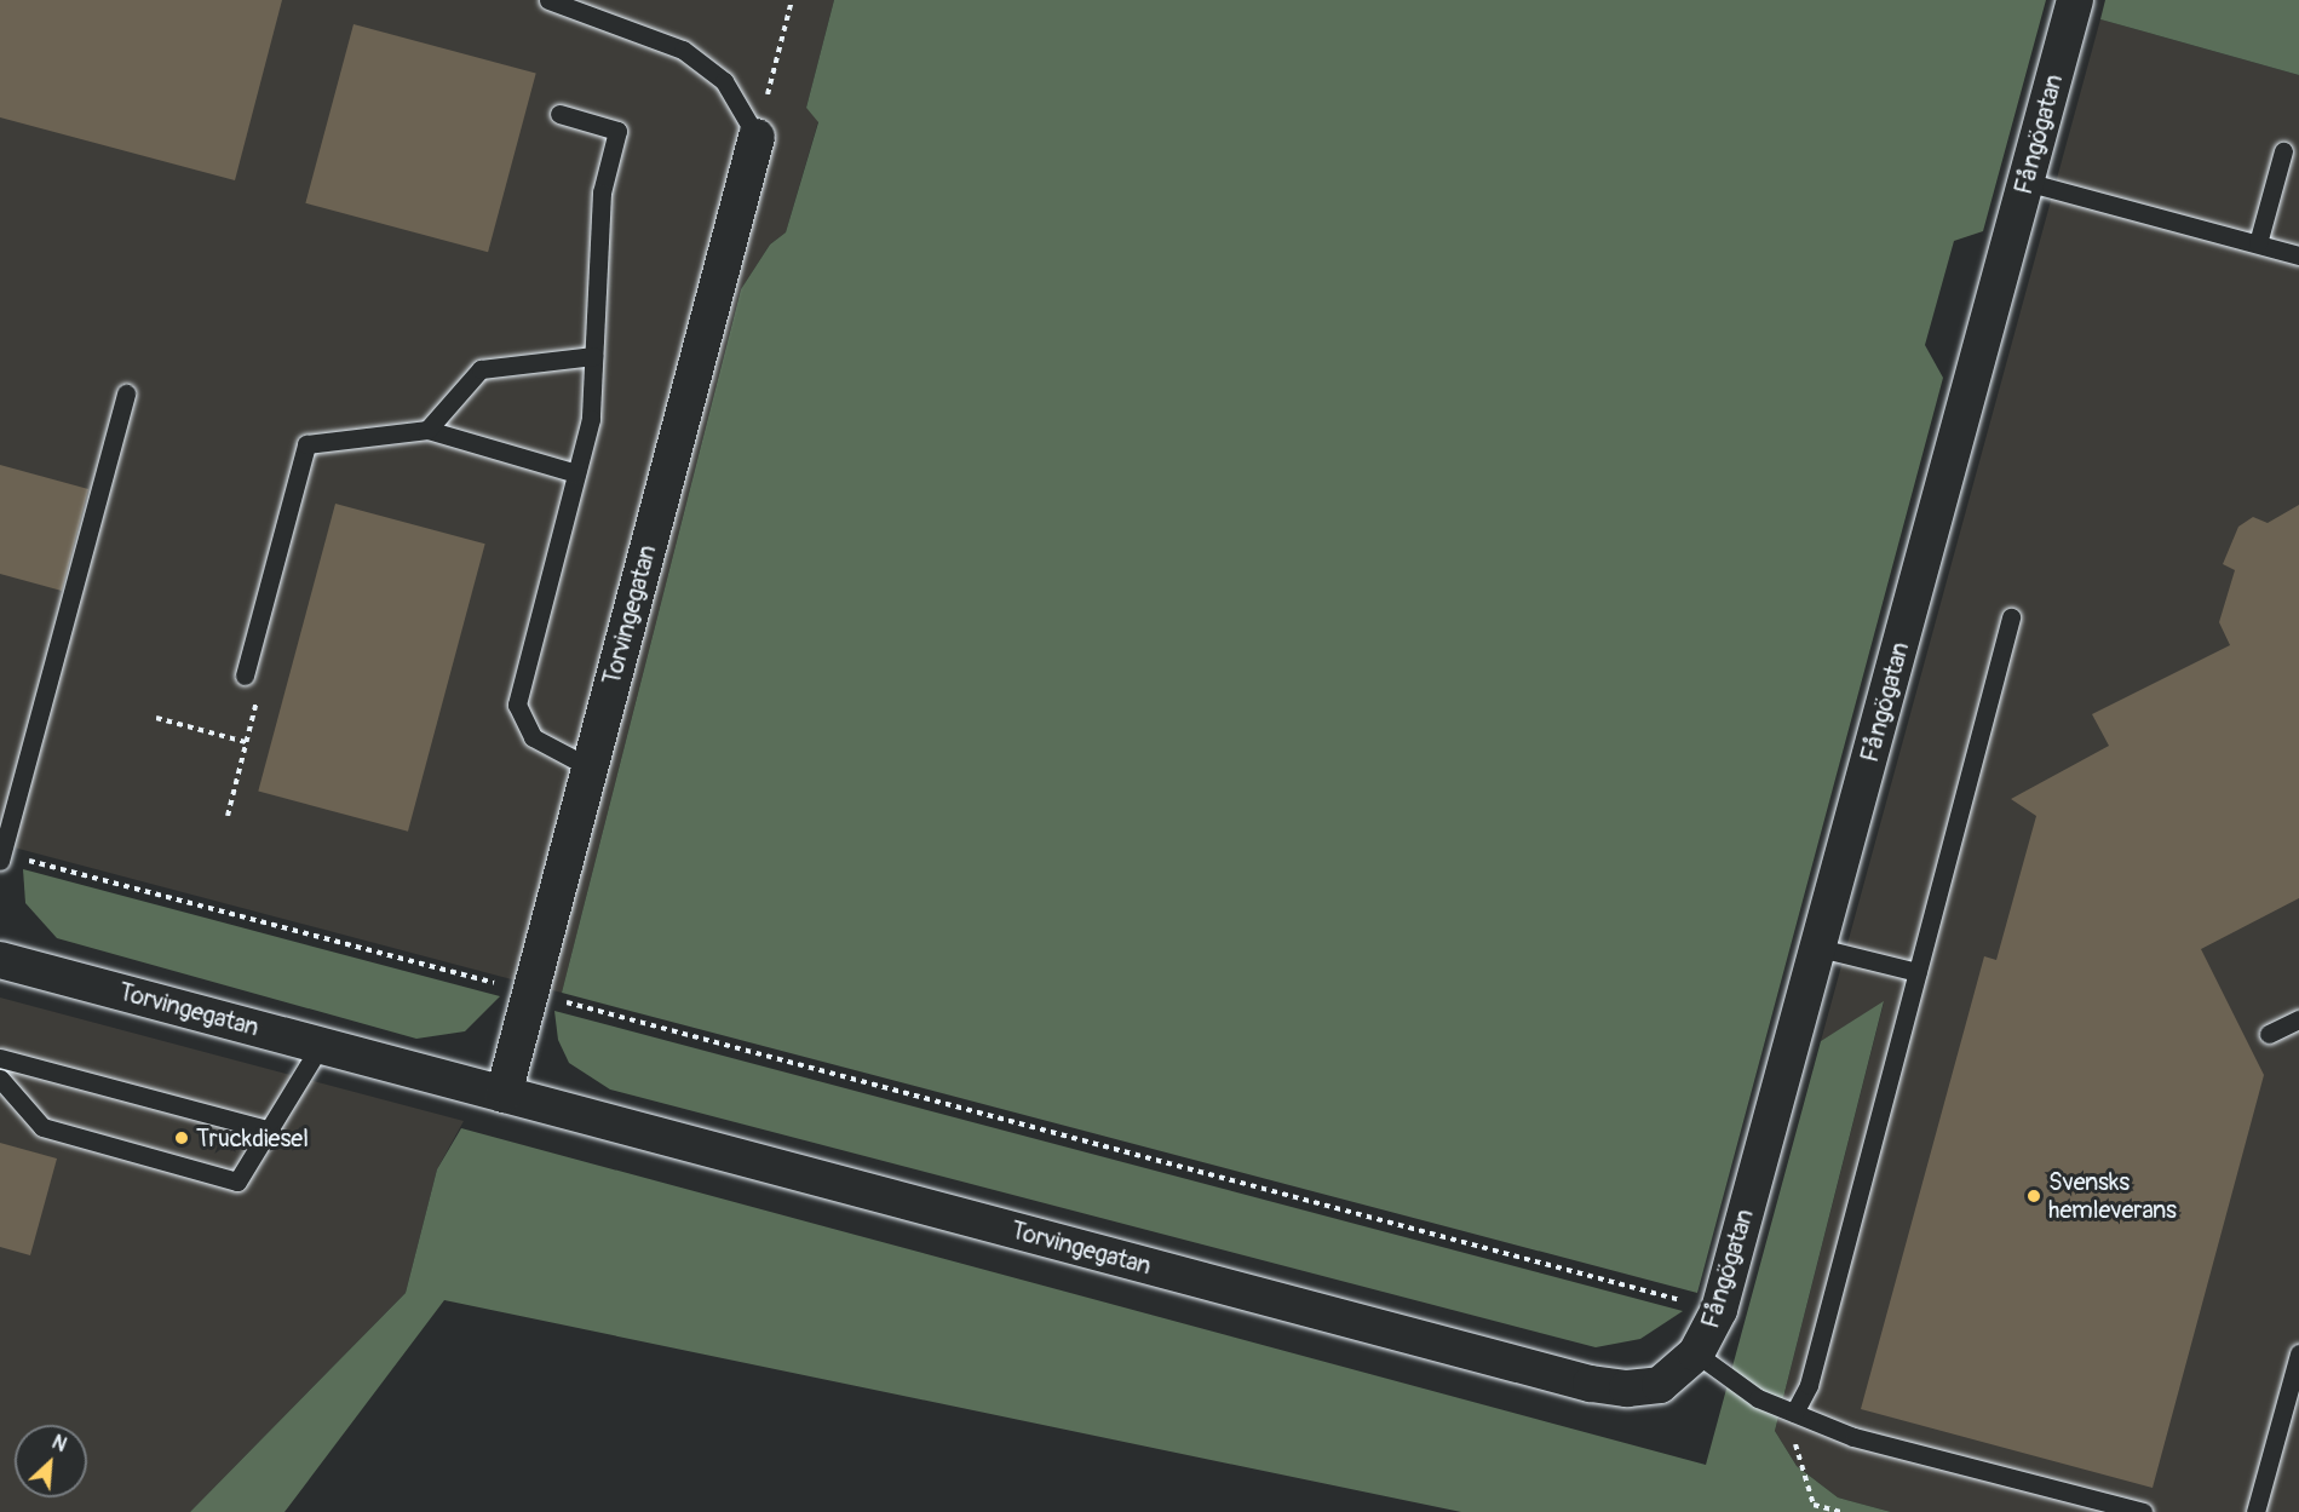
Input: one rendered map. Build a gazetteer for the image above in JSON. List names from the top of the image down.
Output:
{
  "streets": {
    "street": ["Fångögatan", "Torvingegatan"]
  },
  "crossings": [
    ["Fångögatan", "Torvingegatan"]
  ],
  "places": ["Truckdiesel", "Svensks hemleverans"],
  "north": "top right"
}
